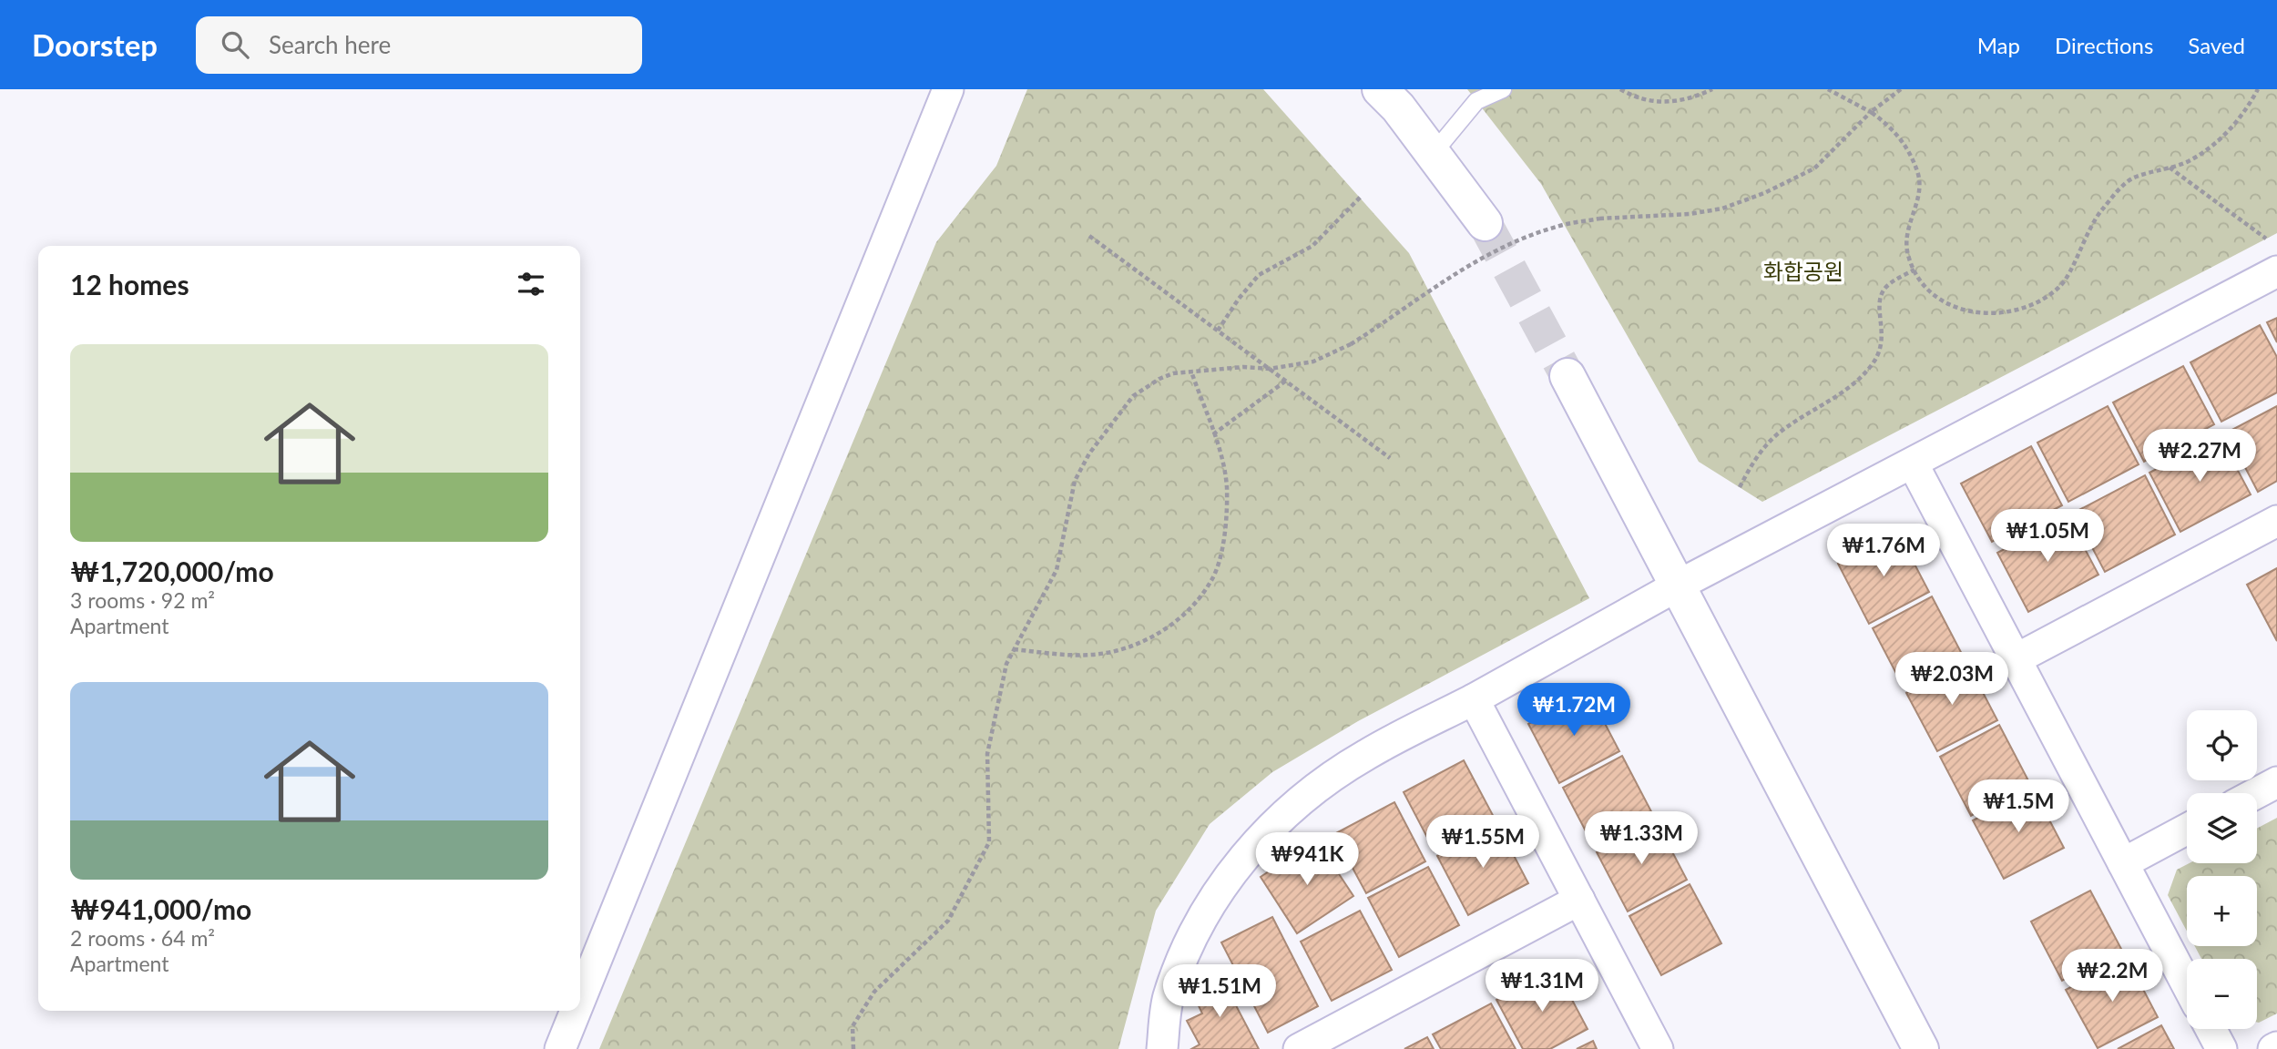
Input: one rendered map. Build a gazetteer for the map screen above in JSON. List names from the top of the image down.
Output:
{
  "parks": ["화합공원"],
  "page": {
    "header": "Doorstep",
    "search": "Search here",
    "nav": ["Map", "Directions", "Saved"],
    "heading": "12 homes",
    "list": [
      {
        "name": "₩1,720,000/mo",
        "note": "3 rooms · 92 m² · Apartment"
      },
      {
        "name": "₩941,000/mo",
        "note": "2 rooms · 64 m² · Apartment"
      }
    ],
    "price": [
      "₩2.27M",
      "₩1.05M",
      "₩1.76M",
      "₩2.03M",
      "₩1.72M",
      "₩1.5M",
      "₩1.33M",
      "₩1.55M",
      "₩941K",
      "₩2.2M",
      "₩1.31M",
      "₩1.51M"
    ],
    "map_buttons": ["+", "−"]
  }
}
